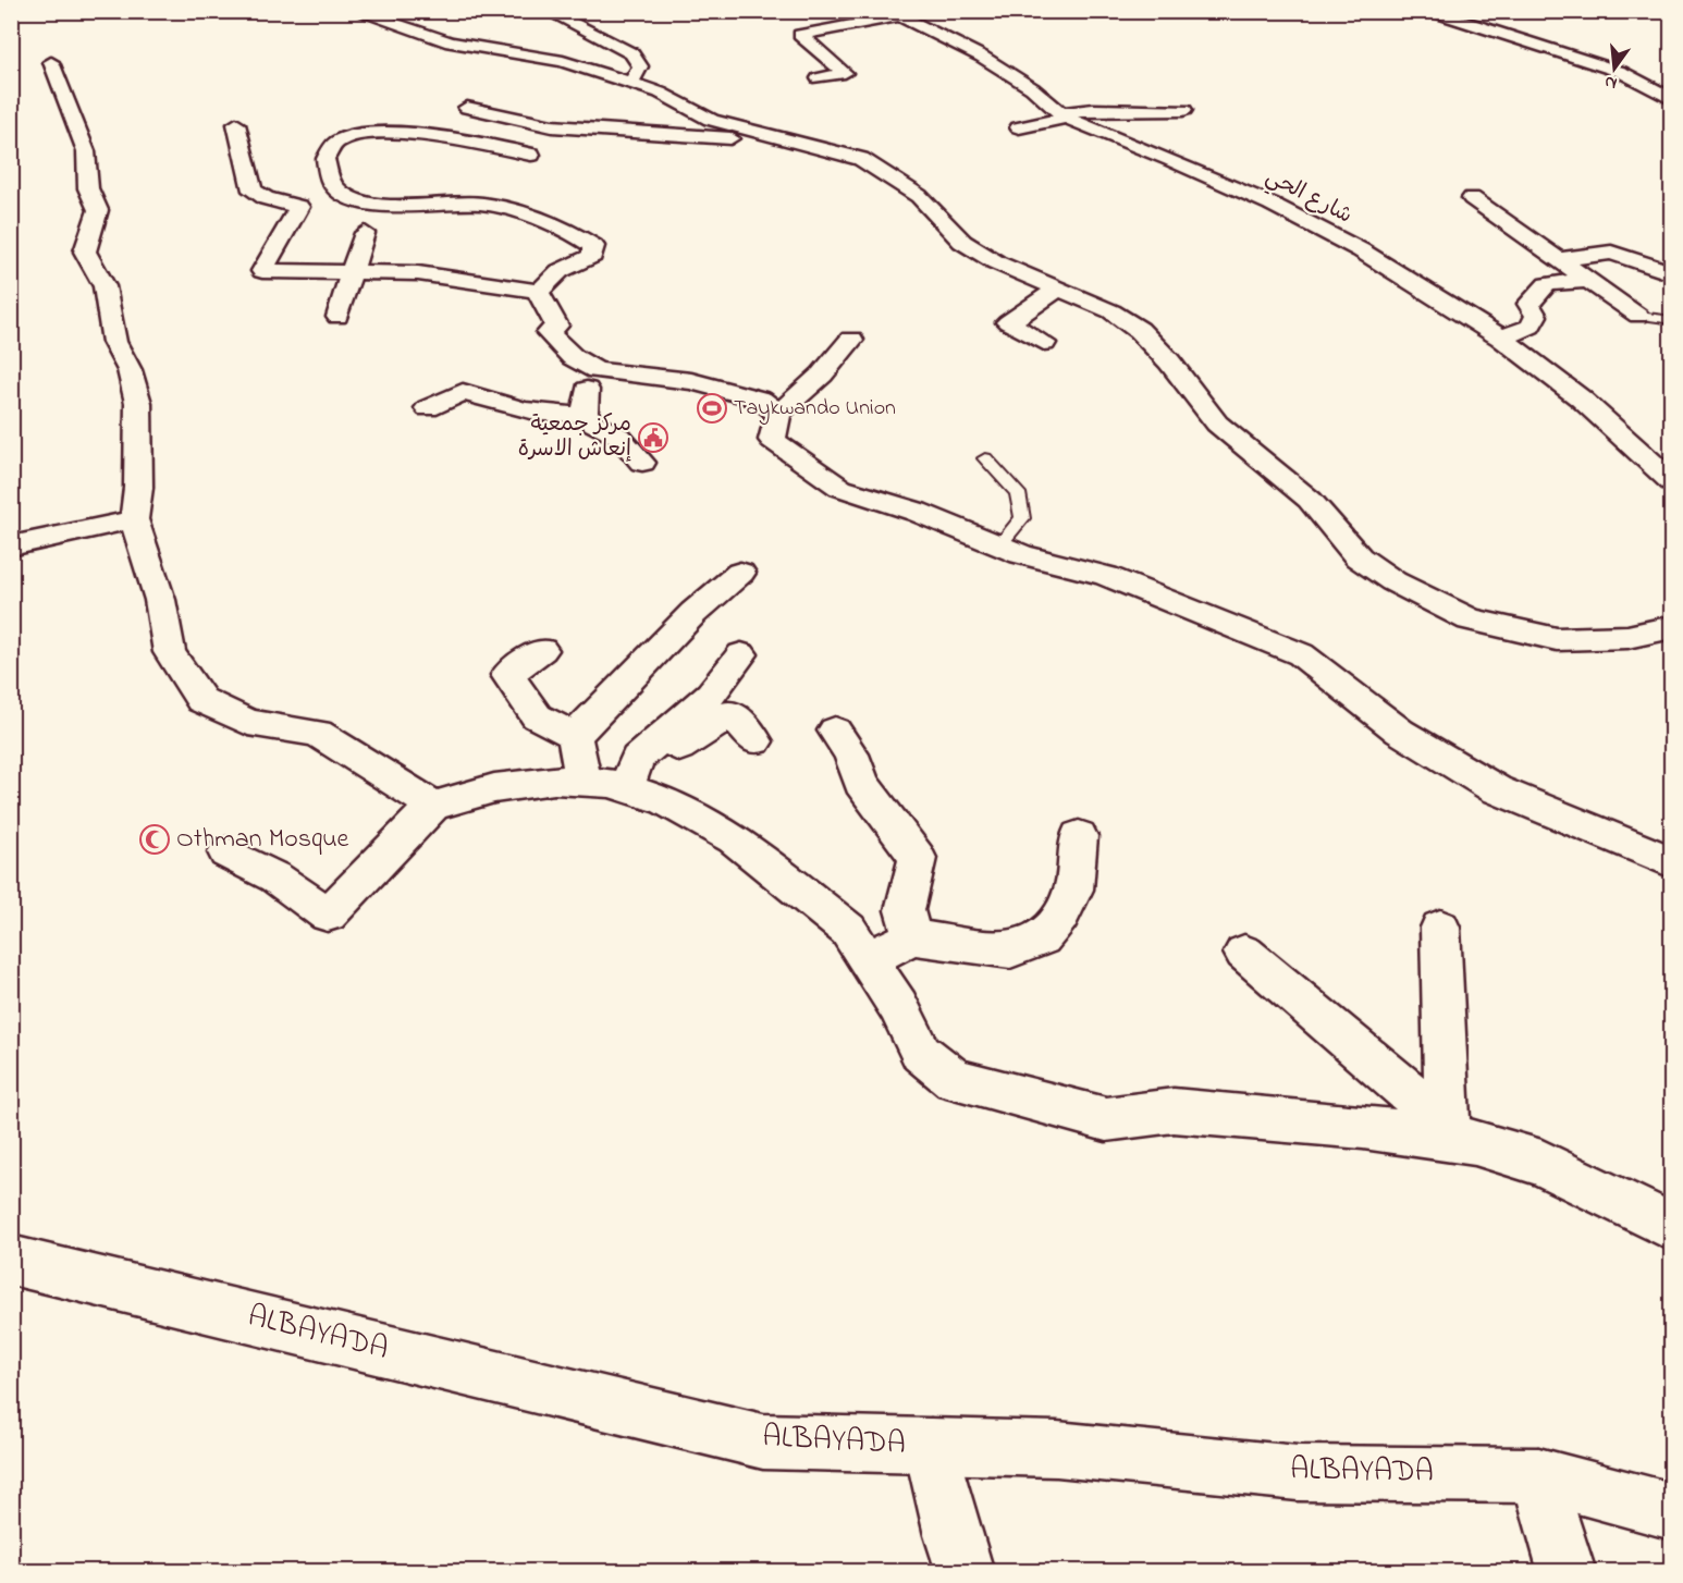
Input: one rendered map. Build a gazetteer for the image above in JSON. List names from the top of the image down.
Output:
{
  "streets": {
    "street": ["شارع الحي", "ALBAYADA"]
  },
  "places": {
    "sports": ["Taykwando Union"],
    "public building": ["مركز جمعية إنعاش الاسرة"],
    "mosque": ["Othman Mosque"]
  },
  "north": "bottom"
}
